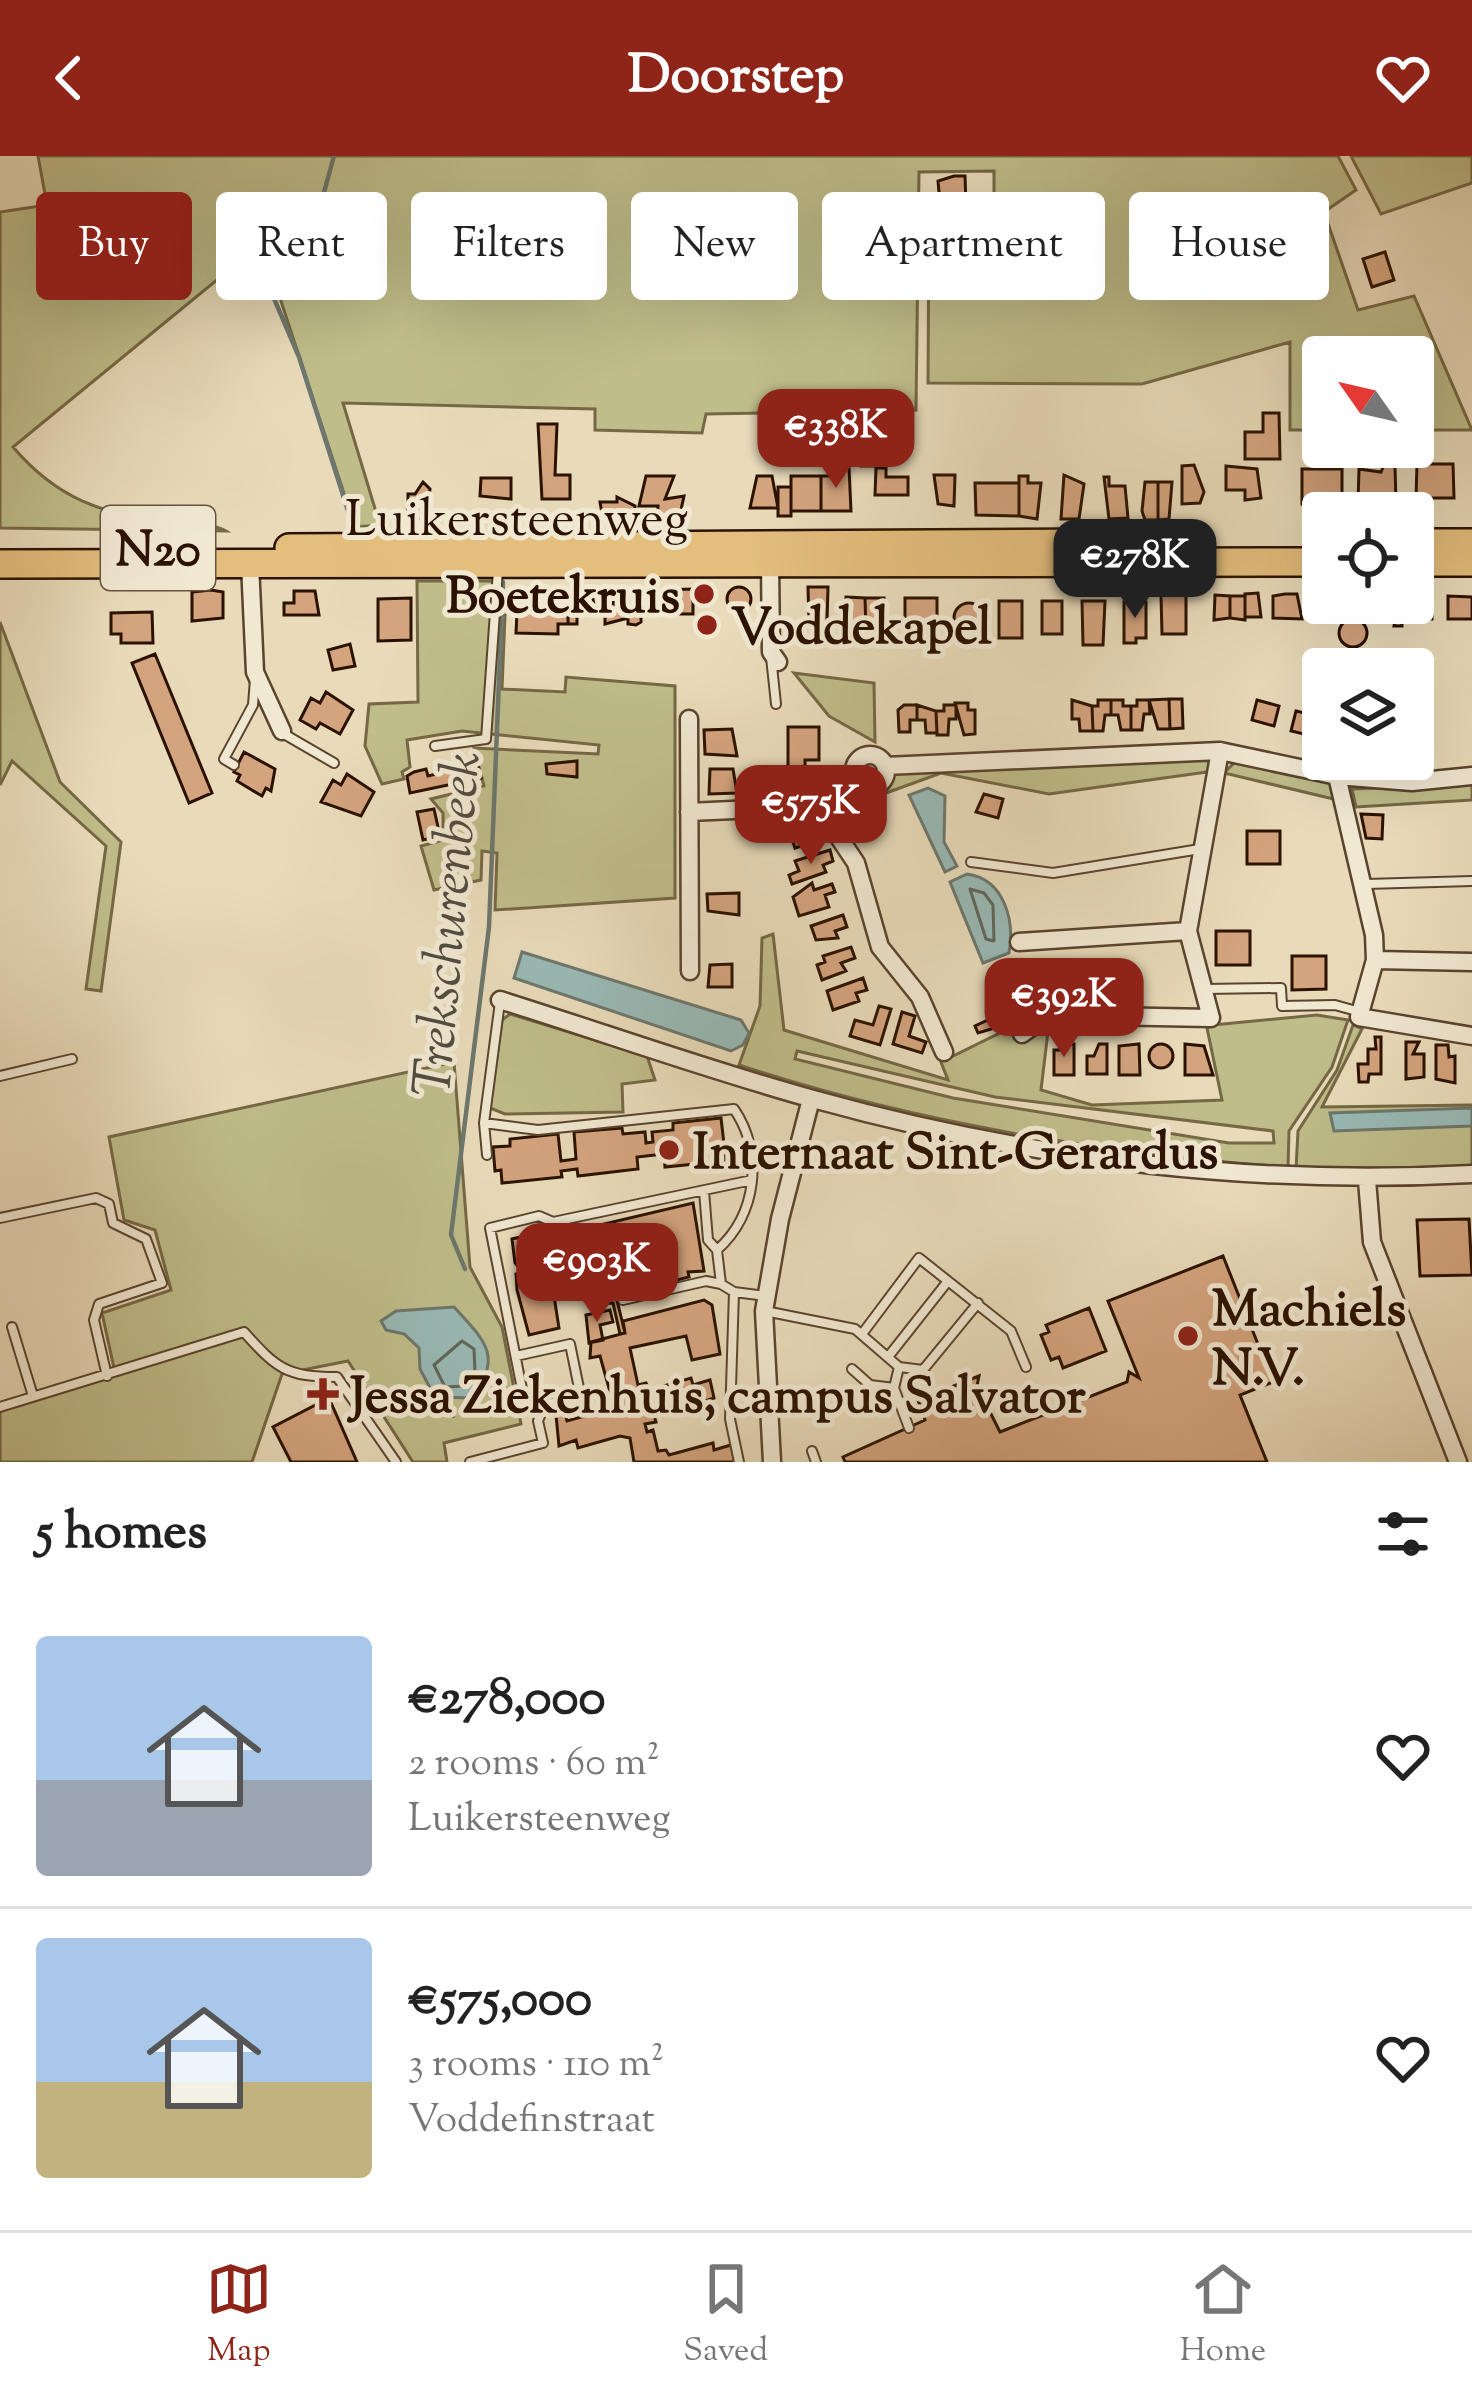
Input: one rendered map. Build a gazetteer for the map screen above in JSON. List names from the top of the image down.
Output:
{
  "streets": {
    "main road": ["Luikersteenweg", "N20"]
  },
  "water": ["Trekschurenbeek"],
  "places": {
    "other": [
      "Boetekruis",
      "Voddekapel",
      "Internaat Sint-Gerardus",
      "Machiels N.V."
    ],
    "health": ["Jessa Ziekenhuis, campus Salvator"]
  },
  "north": "top left",
  "page": {
    "header": "Doorstep",
    "chip": [
      "Buy",
      "Rent",
      "Filters",
      "New",
      "Apartment",
      "House"
    ],
    "price": [
      "€338K",
      "€278K",
      "€575K",
      "€392K",
      "€903K"
    ],
    "heading": "5 homes",
    "list": [
      {
        "name": "€278,000",
        "note": "2 rooms · 60 m² · Luikersteenweg"
      },
      {
        "name": "€575,000",
        "note": "3 rooms · 110 m² · Voddefinstraat"
      }
    ],
    "tabs": ["Map", "Saved", "Home"]
  }
}
